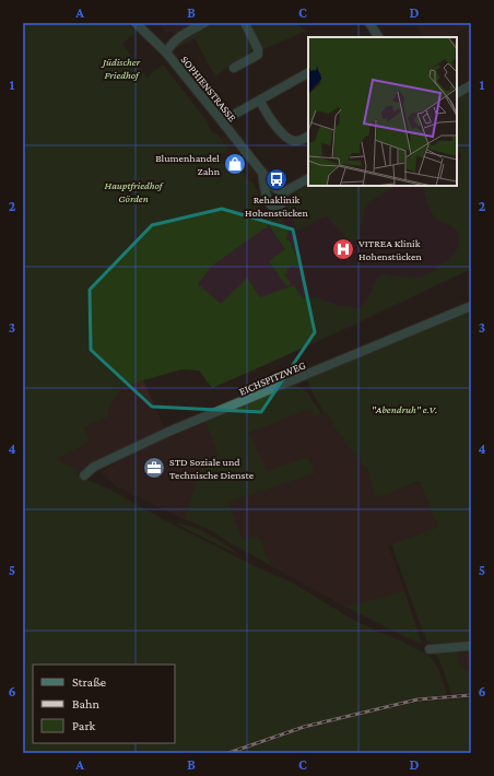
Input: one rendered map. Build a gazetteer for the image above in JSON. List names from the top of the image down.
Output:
{
  "streets": {
    "street": ["SOPHIENSTRASSE", "EICHSPITZWEG"]
  },
  "parks": ["Jüdischer Friedhof", "Hauptfriedhof Görden", "\"Abendruh\" e.V."],
  "places": {
    "shop": ["Blumenhandel Zahn"],
    "bus stop": ["Rehaklinik Hohenstücken"],
    "hospital": ["VITREA Klinik Hohenstücken"],
    "office": ["STD Soziale und Technische Dienste"]
  },
  "legend": ["Straße", "Bahn", "Park"],
  "grid": {
    "columns": [
      "A",
      "B",
      "C",
      "D"
    ],
    "rows": [
      "1",
      "2",
      "3",
      "4",
      "5",
      "6"
    ]
  }
}
